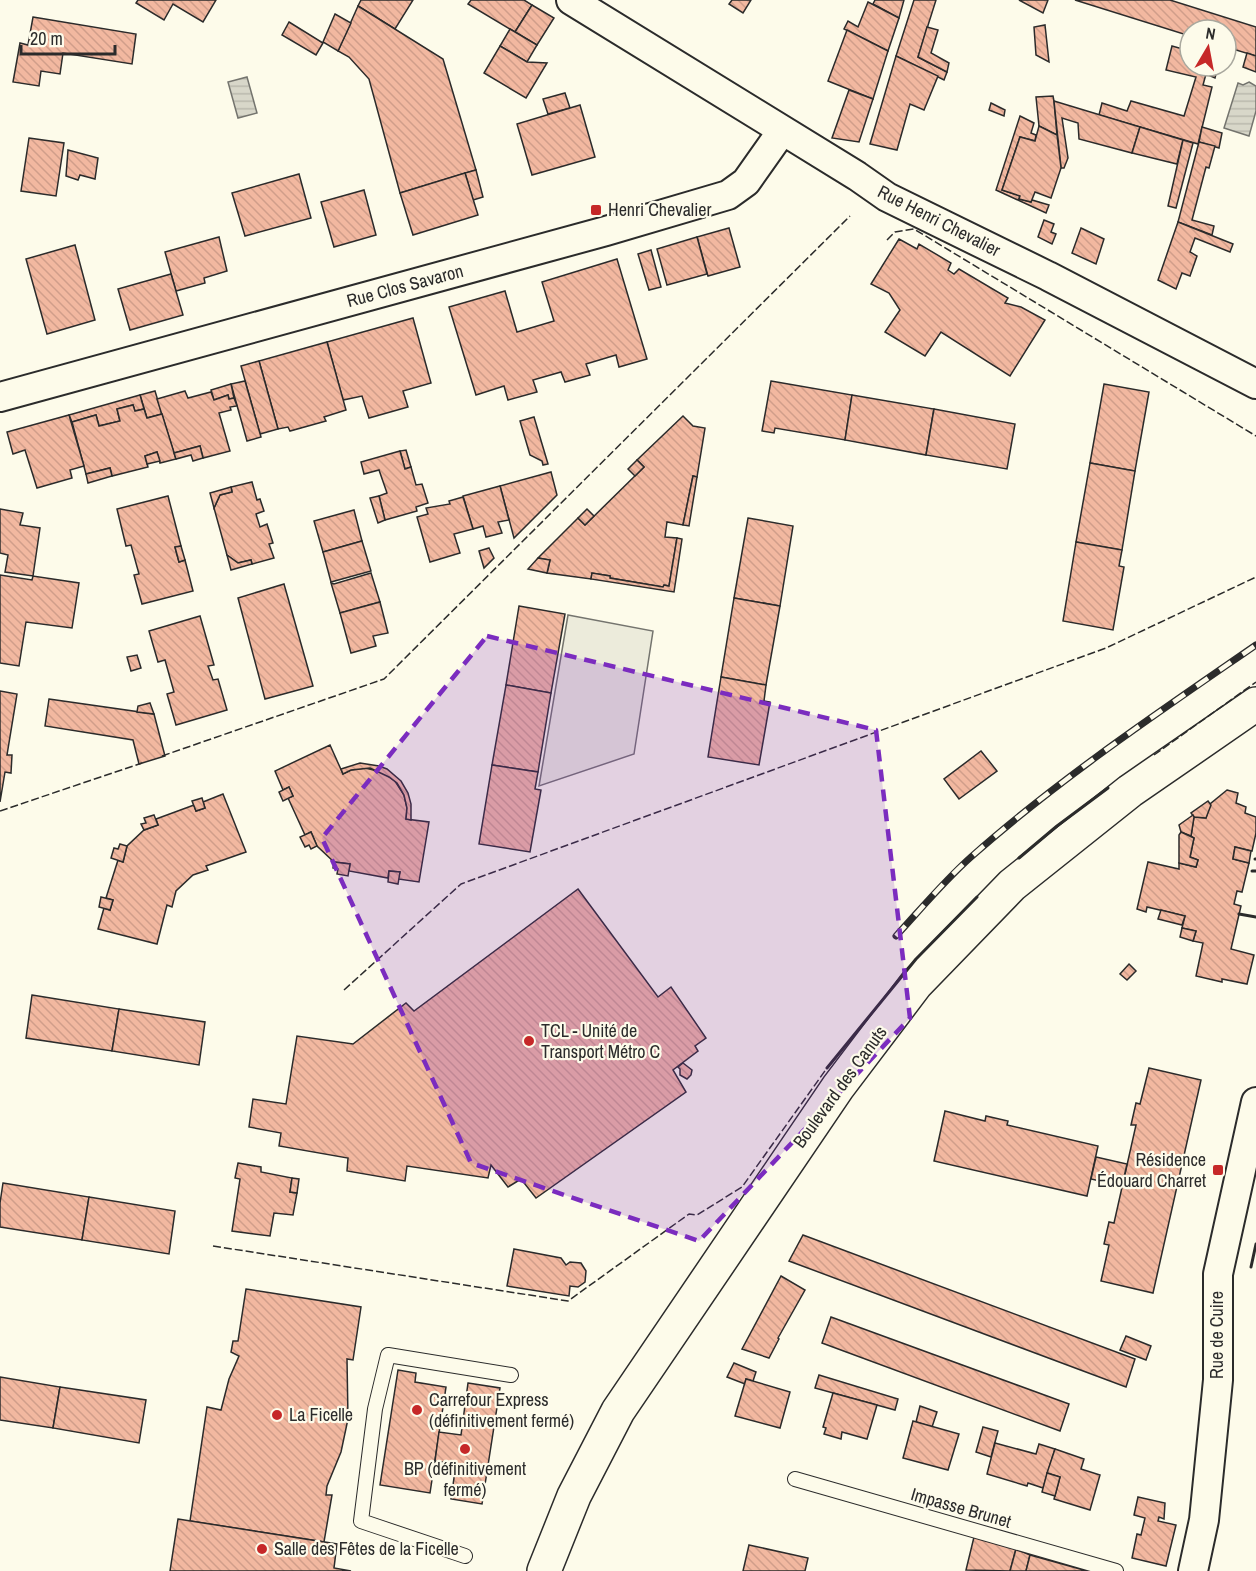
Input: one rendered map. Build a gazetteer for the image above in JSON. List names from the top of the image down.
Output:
{
  "streets": {
    "main road": ["Boulevard des Canuts"],
    "street": ["Rue Henri Chevalier", "Rue Clos Savaron", "Rue de Cuire"],
    "lane": ["Impasse Brunet"]
  },
  "crossings": [
    ["Rue Henri Chevalier", "Rue Clos Savaron"]
  ],
  "places": {
    "transit": ["Henri Chevalier", "Résidence Édouard Charret"],
    "other": [
      "TCL - Unité de Transport Métro C",
      "Carrefour Express (définitivement fermé)",
      "La Ficelle",
      "BP (définitivement fermé)",
      "Salle des Fêtes de la Ficelle"
    ]
  },
  "scale_bar": "20 m",
  "north": "top"
}
